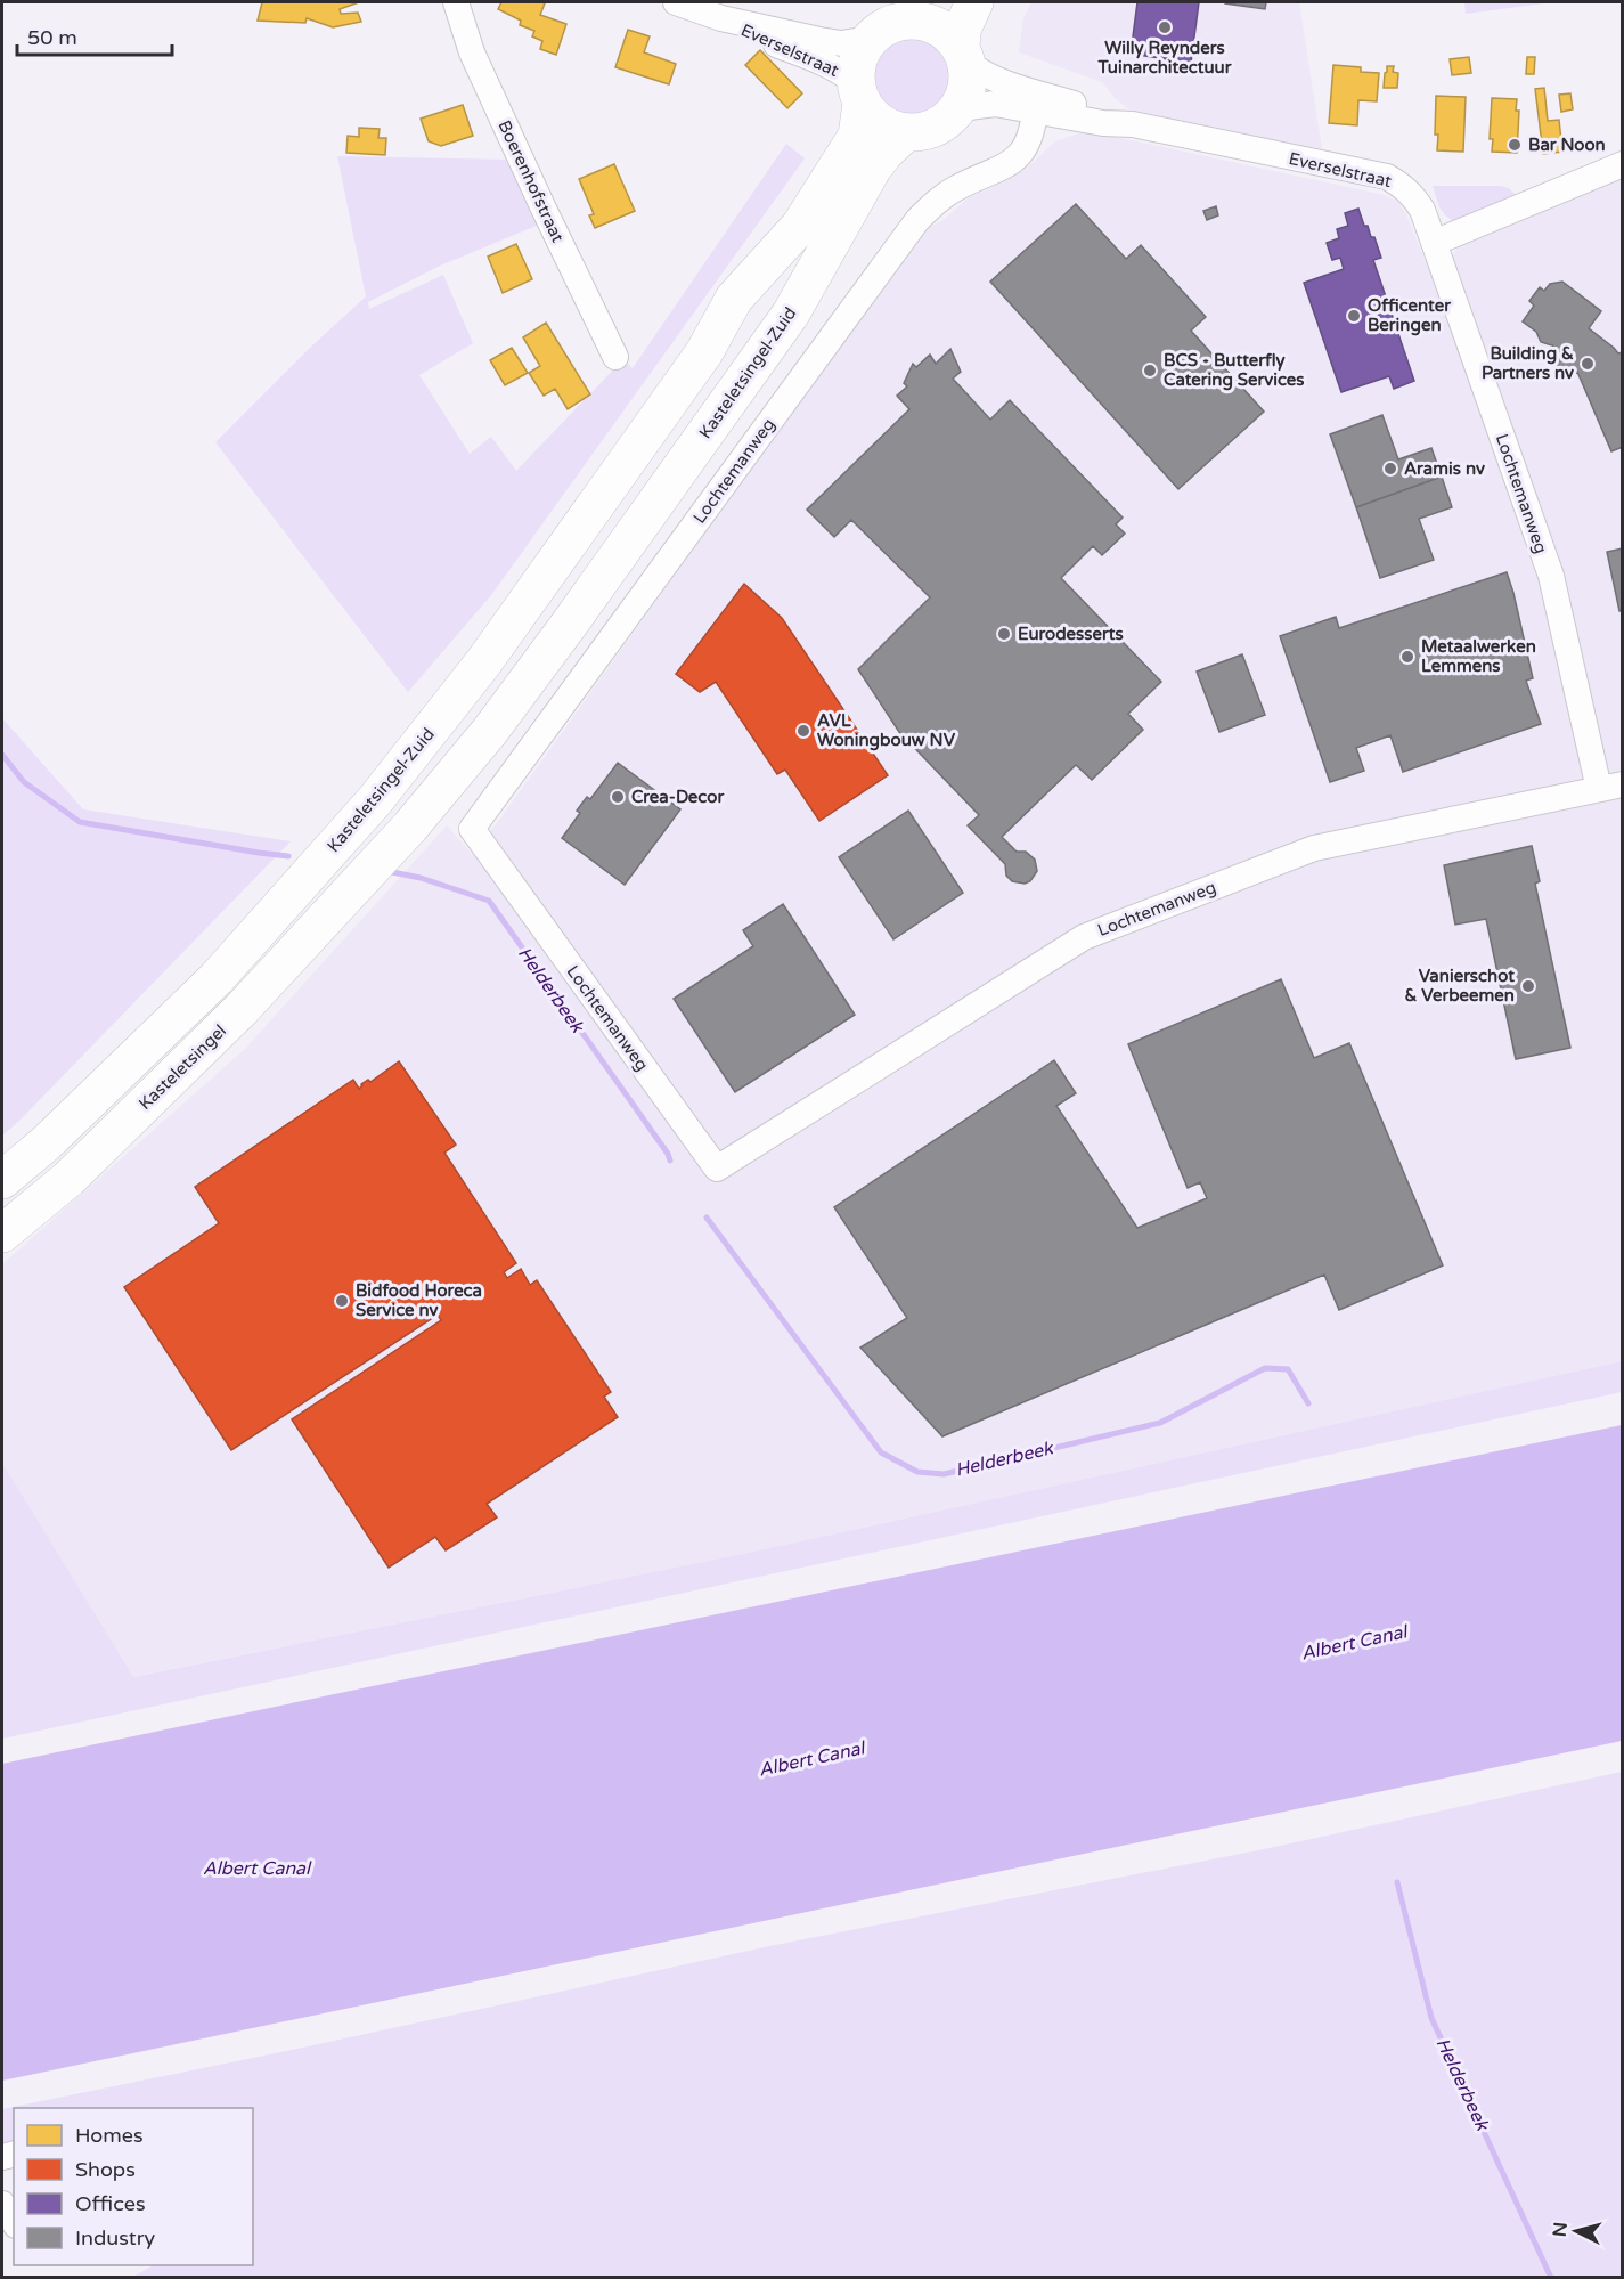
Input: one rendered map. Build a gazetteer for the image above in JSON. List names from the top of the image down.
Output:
{
  "streets": {
    "main road": ["Kasteletsingel-Zuid", "Kasteletsingel"],
    "street": ["Everselstraat", "Boerenhofstraat", "Lochtemanweg"]
  },
  "crossings": [
    ["Everselstraat", "Kasteletsingel-Zuid"],
    ["Everselstraat", "Lochtemanweg"],
    ["Kasteletsingel-Zuid", "Kasteletsingel"]
  ],
  "water": ["Helderbeek", "Albert Canal"],
  "places": [
    "Willy Reynders Tuinarchitectuur",
    "Bar Noon",
    "Officenter Beringen",
    "Building & Partners nv",
    "BCS - Butterfly Catering Services",
    "Aramis nv",
    "Eurodesserts",
    "Metaalwerken Lemmens",
    "AVL Woningbouw NV",
    "Crea-Decor",
    "Vanierschot & Verbeemen",
    "Bidfood Horeca Service nv"
  ],
  "legend": [
    "Homes",
    "Shops",
    "Offices",
    "Industry"
  ],
  "scale_bar": "50 m",
  "north": "left"
}
